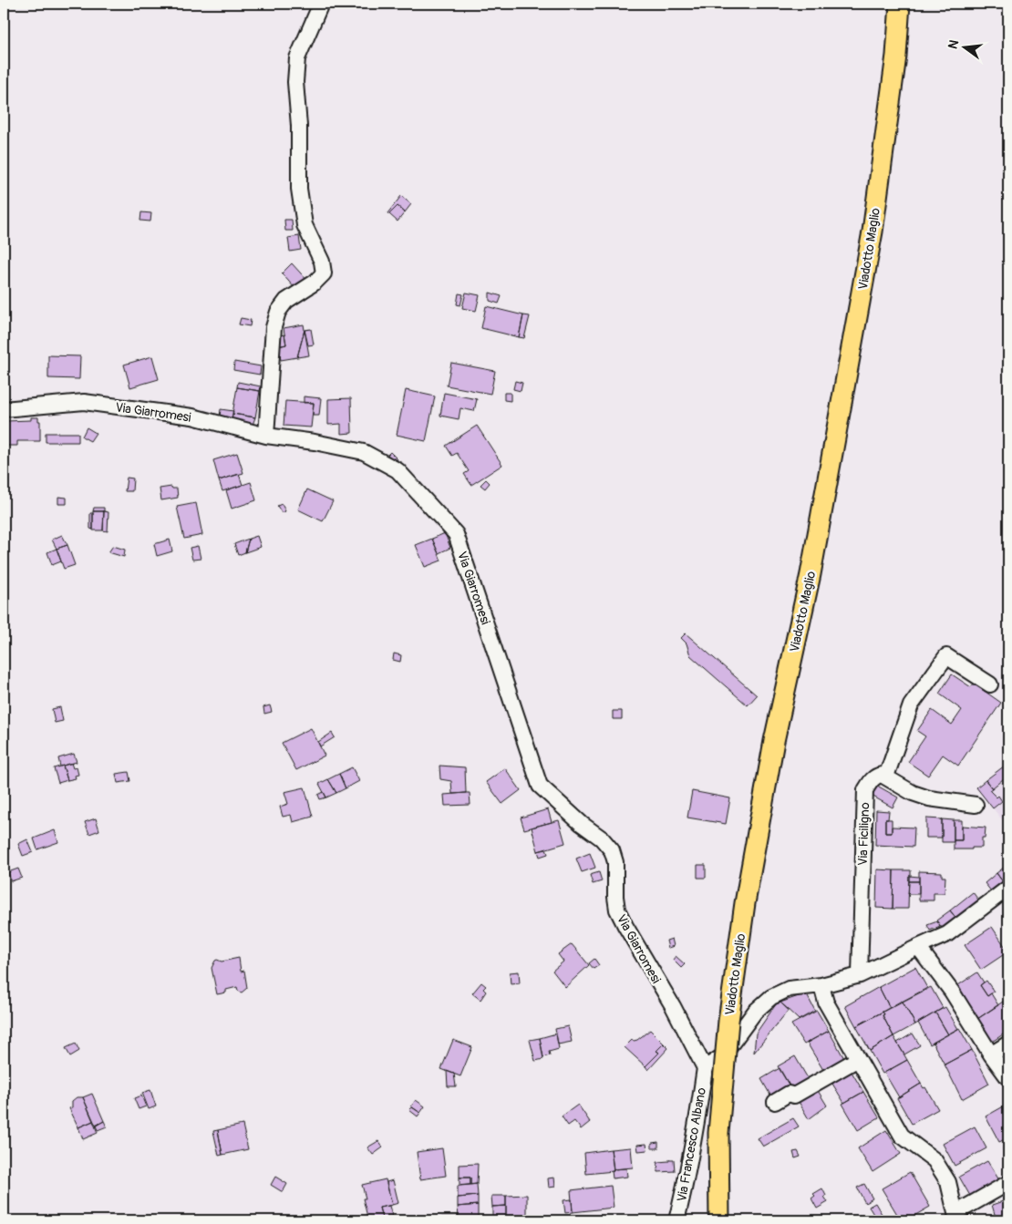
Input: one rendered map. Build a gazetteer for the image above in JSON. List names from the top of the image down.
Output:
{
  "streets": {
    "main road": ["Viadotto Maglio"],
    "street": ["Via Giarromesi", "Via Ficiligno", "Via Francesco Albano"]
  },
  "crossings": [
    ["Via Giarromesi", "Via Francesco Albano"]
  ],
  "north": "left"
}
